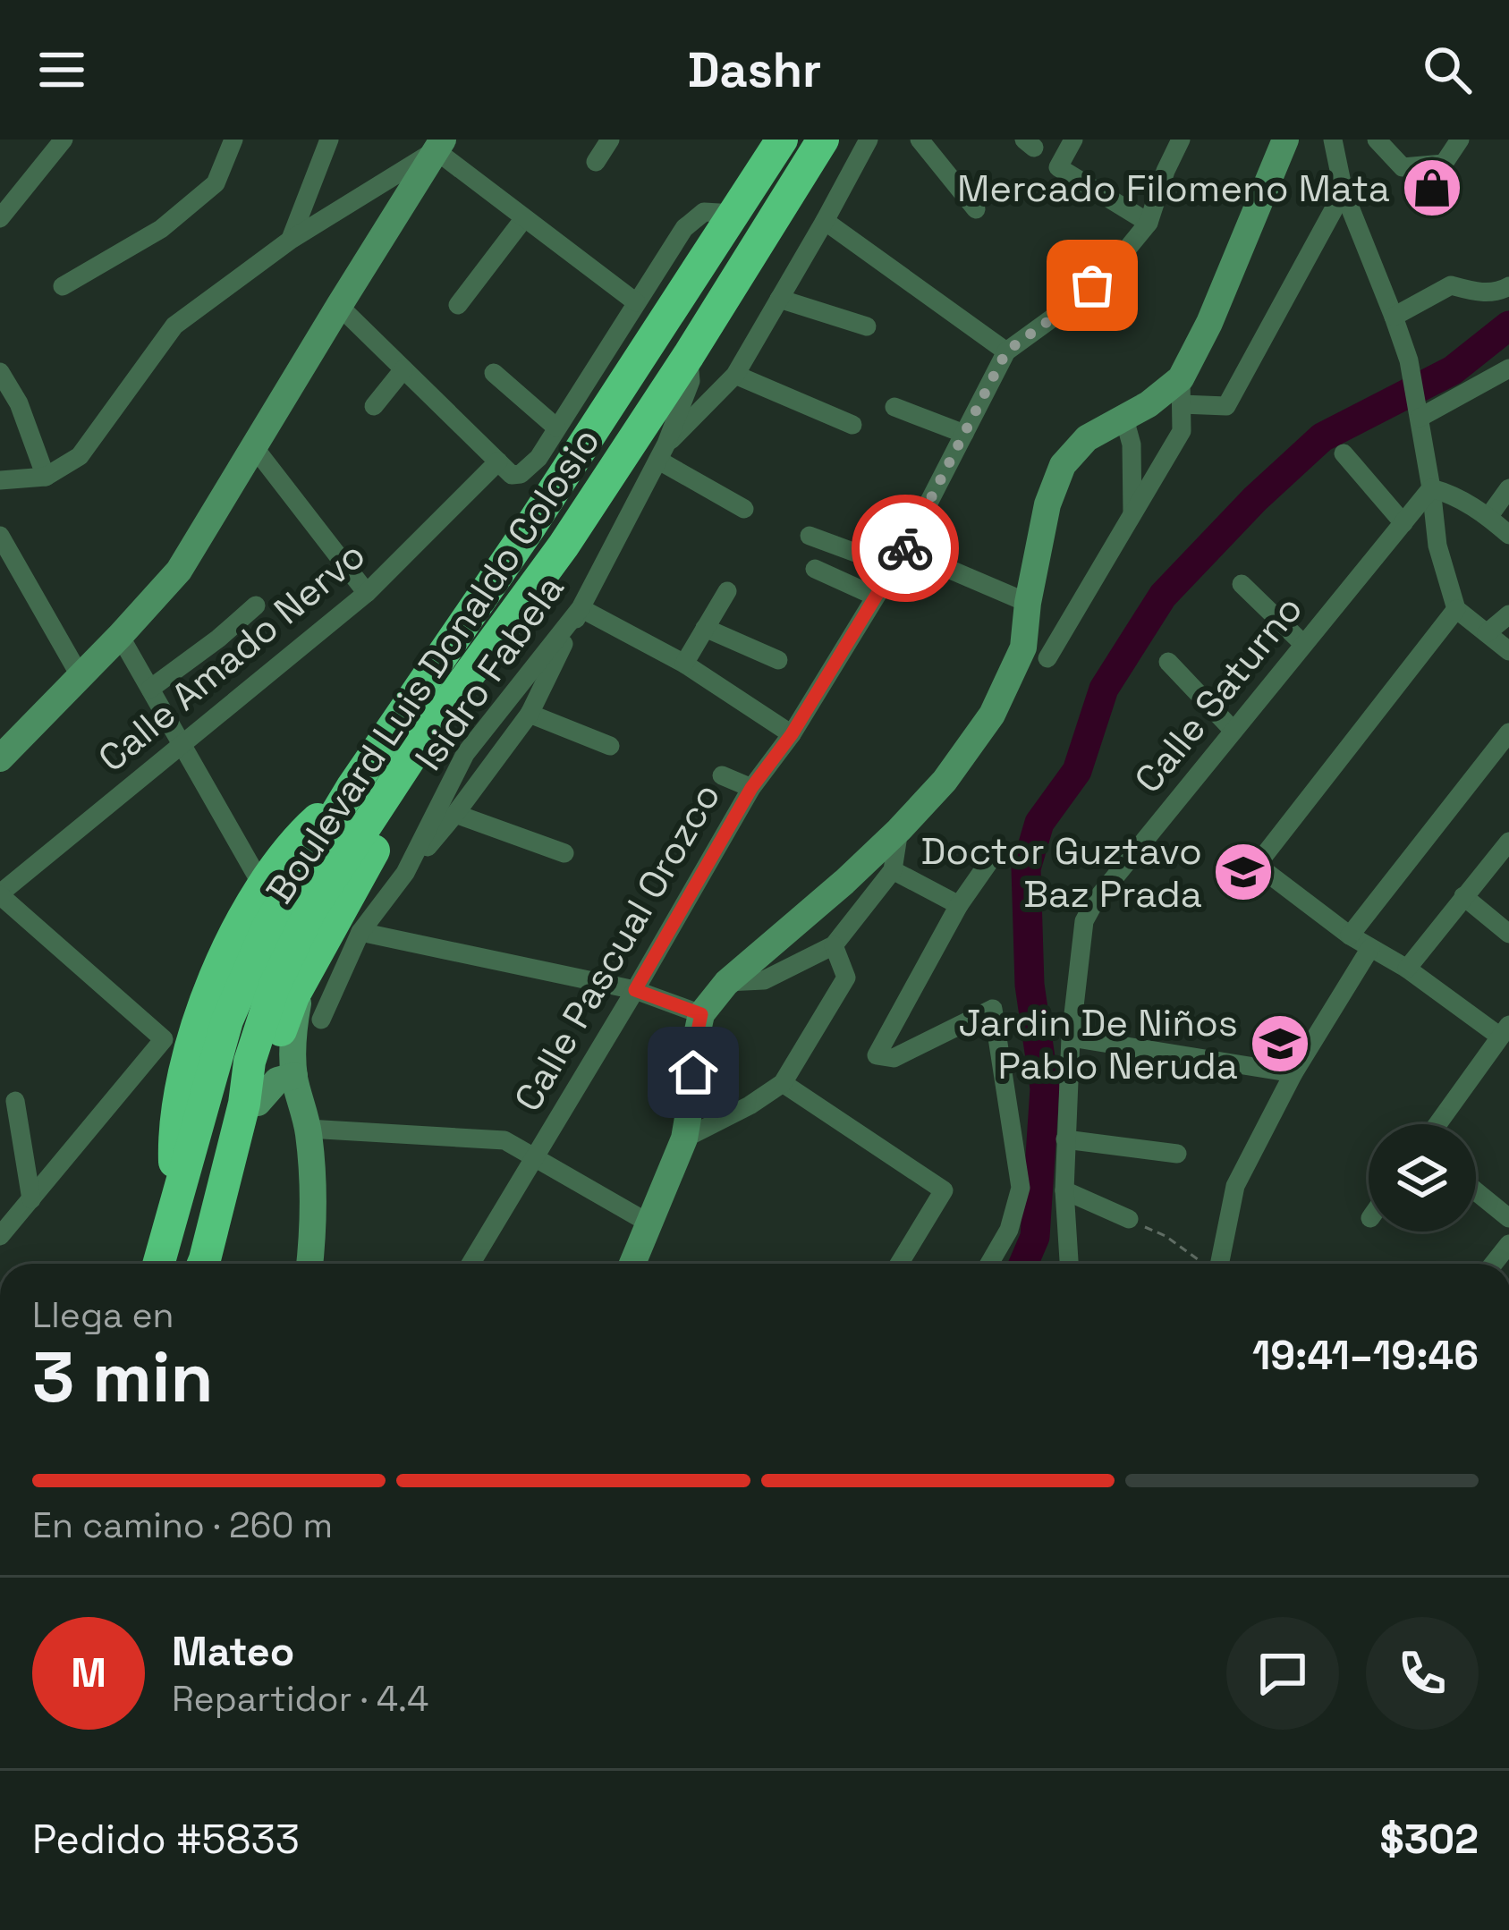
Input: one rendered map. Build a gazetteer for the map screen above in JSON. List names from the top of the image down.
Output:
{
  "streets": {
    "highway": ["Boulevard Luis Donaldo Colosio"],
    "street": [
      "Calle Amado Nervo",
      "Isidro Fabela",
      "Calle Saturno",
      "Calle Pascual Orozco"
    ]
  },
  "crossings": [
    ["Boulevard Luis Donaldo Colosio", "Isidro Fabela"]
  ],
  "places": {
    "shop": ["Mercado Filomeno Mata"],
    "school or university": ["Doctor Guztavo Baz Prada", "Jardin De Niños Pablo Neruda"]
  },
  "page": {
    "header": "Dashr",
    "heading": ["3 min", "Llega en", "19:41–19:46"],
    "panel": [
      "Mateo",
      "Repartidor · 4.4",
      "Pedido #5833",
      "$302"
    ],
    "bar": "En camino · 260 m",
    "round": "M"
  }
}
